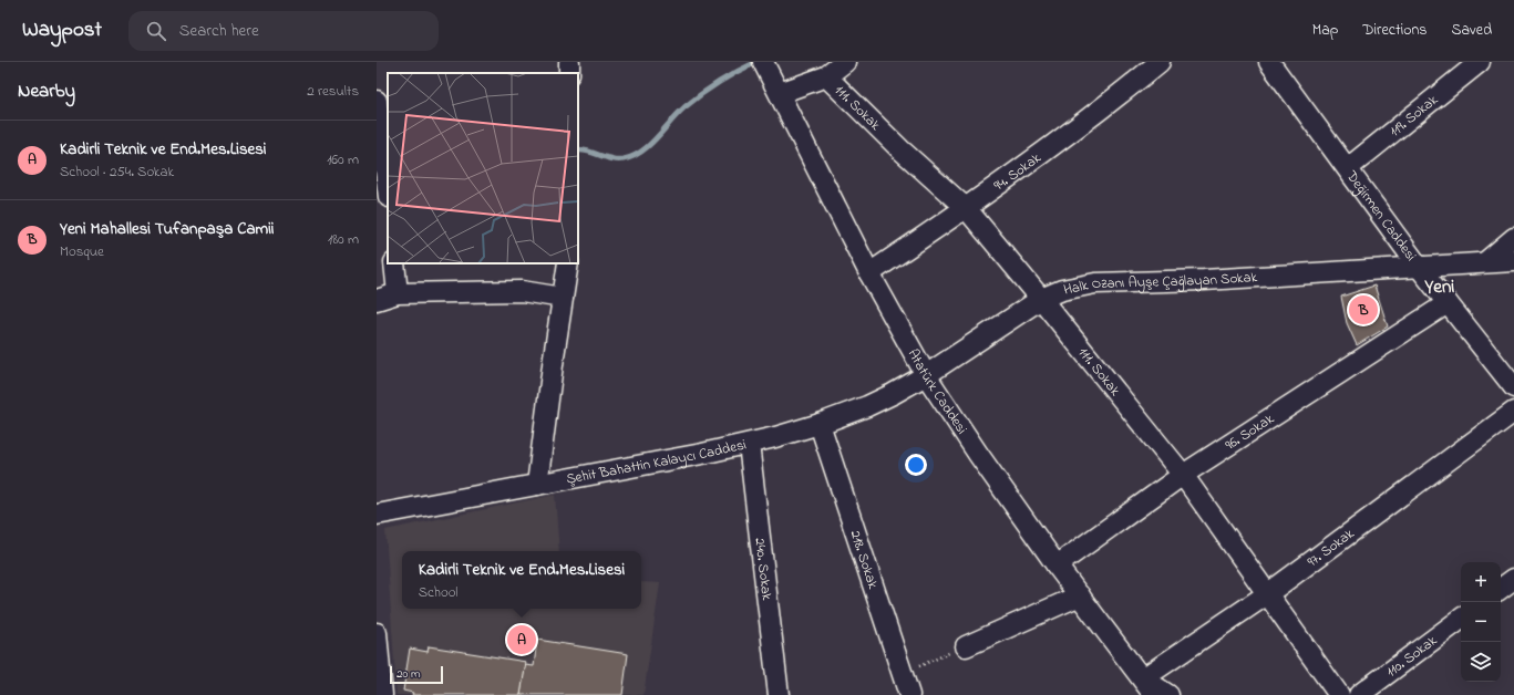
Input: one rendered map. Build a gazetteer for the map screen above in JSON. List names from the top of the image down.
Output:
{
  "streets": {
    "street": [
      "111. Sokak",
      "119. Sokak",
      "94. Sokak",
      "Değirmen Caddesi",
      "Halk Ozanı Ayşe Çağlayan Sokak",
      "Atatürk Caddesi",
      "96. Sokak",
      "Şehit Bahattin Kalaycı Caddesi",
      "97. Sokak",
      "218. Sokak",
      "240. Sokak",
      "110. Sokak"
    ]
  },
  "crossings": [
    ["111. Sokak", "94. Sokak"],
    ["111. Sokak", "Halk Ozanı Ayşe Çağlayan Sokak"],
    ["111. Sokak", "96. Sokak"],
    ["111. Sokak", "97. Sokak"],
    ["119. Sokak", "Değirmen Caddesi"],
    ["94. Sokak", "Atatürk Caddesi"],
    ["Değirmen Caddesi", "Halk Ozanı Ayşe Çağlayan Sokak"],
    ["Değirmen Caddesi", "96. Sokak"],
    ["Halk Ozanı Ayşe Çağlayan Sokak", "Atatürk Caddesi"],
    ["Halk Ozanı Ayşe Çağlayan Sokak", "Şehit Bahattin Kalaycı Caddesi"],
    ["Atatürk Caddesi", "96. Sokak"],
    ["Atatürk Caddesi", "Şehit Bahattin Kalaycı Caddesi"],
    ["Atatürk Caddesi", "97. Sokak"],
    ["Şehit Bahattin Kalaycı Caddesi", "218. Sokak"],
    ["Şehit Bahattin Kalaycı Caddesi", "240. Sokak"]
  ],
  "districts": ["Yeni"],
  "scale_bar": "20 m",
  "page": {
    "header": "Waypost",
    "search": "Search here",
    "nav": ["Map", "Directions", "Saved"],
    "heading": ["Nearby", "2 results"],
    "list": [
      {
        "mark": "A",
        "name": "Kadirli Teknik ve End.Mes.Lisesi",
        "note": "School · 254. Sokak",
        "value": "160 m"
      },
      {
        "mark": "B",
        "name": "Yeni Mahallesi Tufanpaşa Camii",
        "note": "Mosque",
        "value": "180 m"
      }
    ],
    "pins": ["B", "A"],
    "popup": ["Kadirli Teknik ve End.Mes.Lisesi", "School"],
    "map_buttons": ["+", "−"],
    "scale": "20 m"
  }
}
